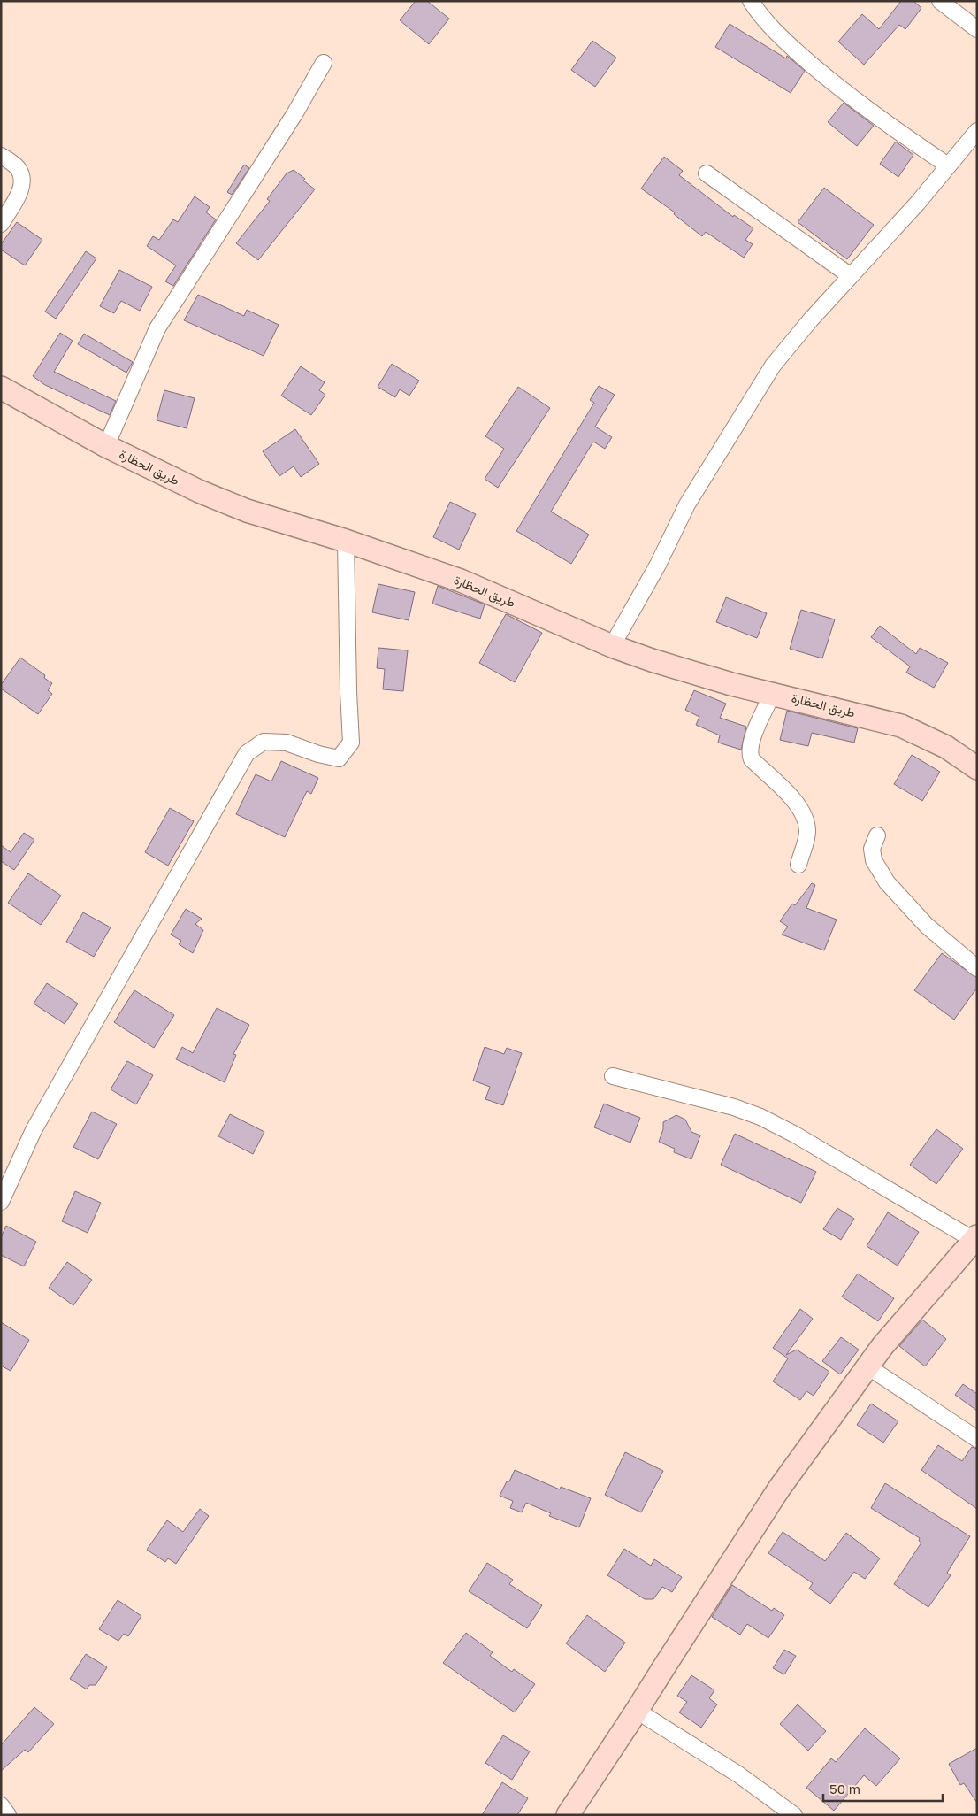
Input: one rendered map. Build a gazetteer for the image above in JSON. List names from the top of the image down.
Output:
{
  "streets": {
    "street": ["طريق الحظارة"]
  },
  "scale_bar": "50 m"
}
